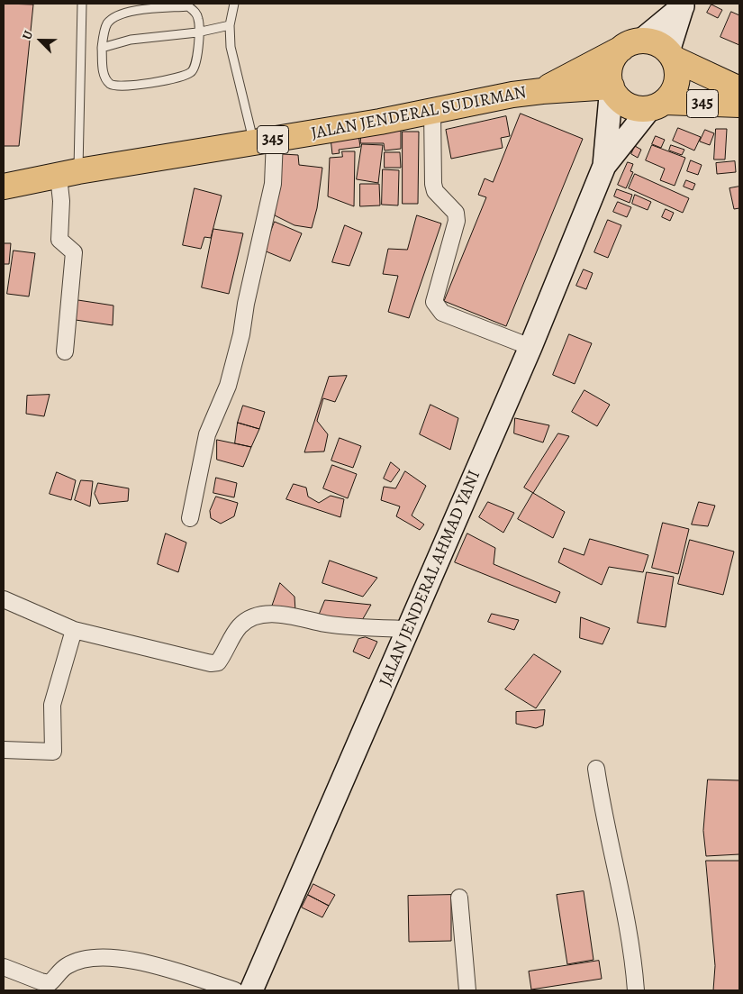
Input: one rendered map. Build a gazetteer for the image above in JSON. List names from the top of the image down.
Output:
{
  "streets": {
    "main road": ["345", "JALAN JENDERAL SUDIRMAN", "JALAN JENDERAL AHMAD YANI"]
  },
  "crossings": [
    ["345", "JALAN JENDERAL SUDIRMAN"],
    ["345", "JALAN JENDERAL AHMAD YANI"],
    ["JALAN JENDERAL SUDIRMAN", "JALAN JENDERAL AHMAD YANI"]
  ],
  "north": "top left"
}
